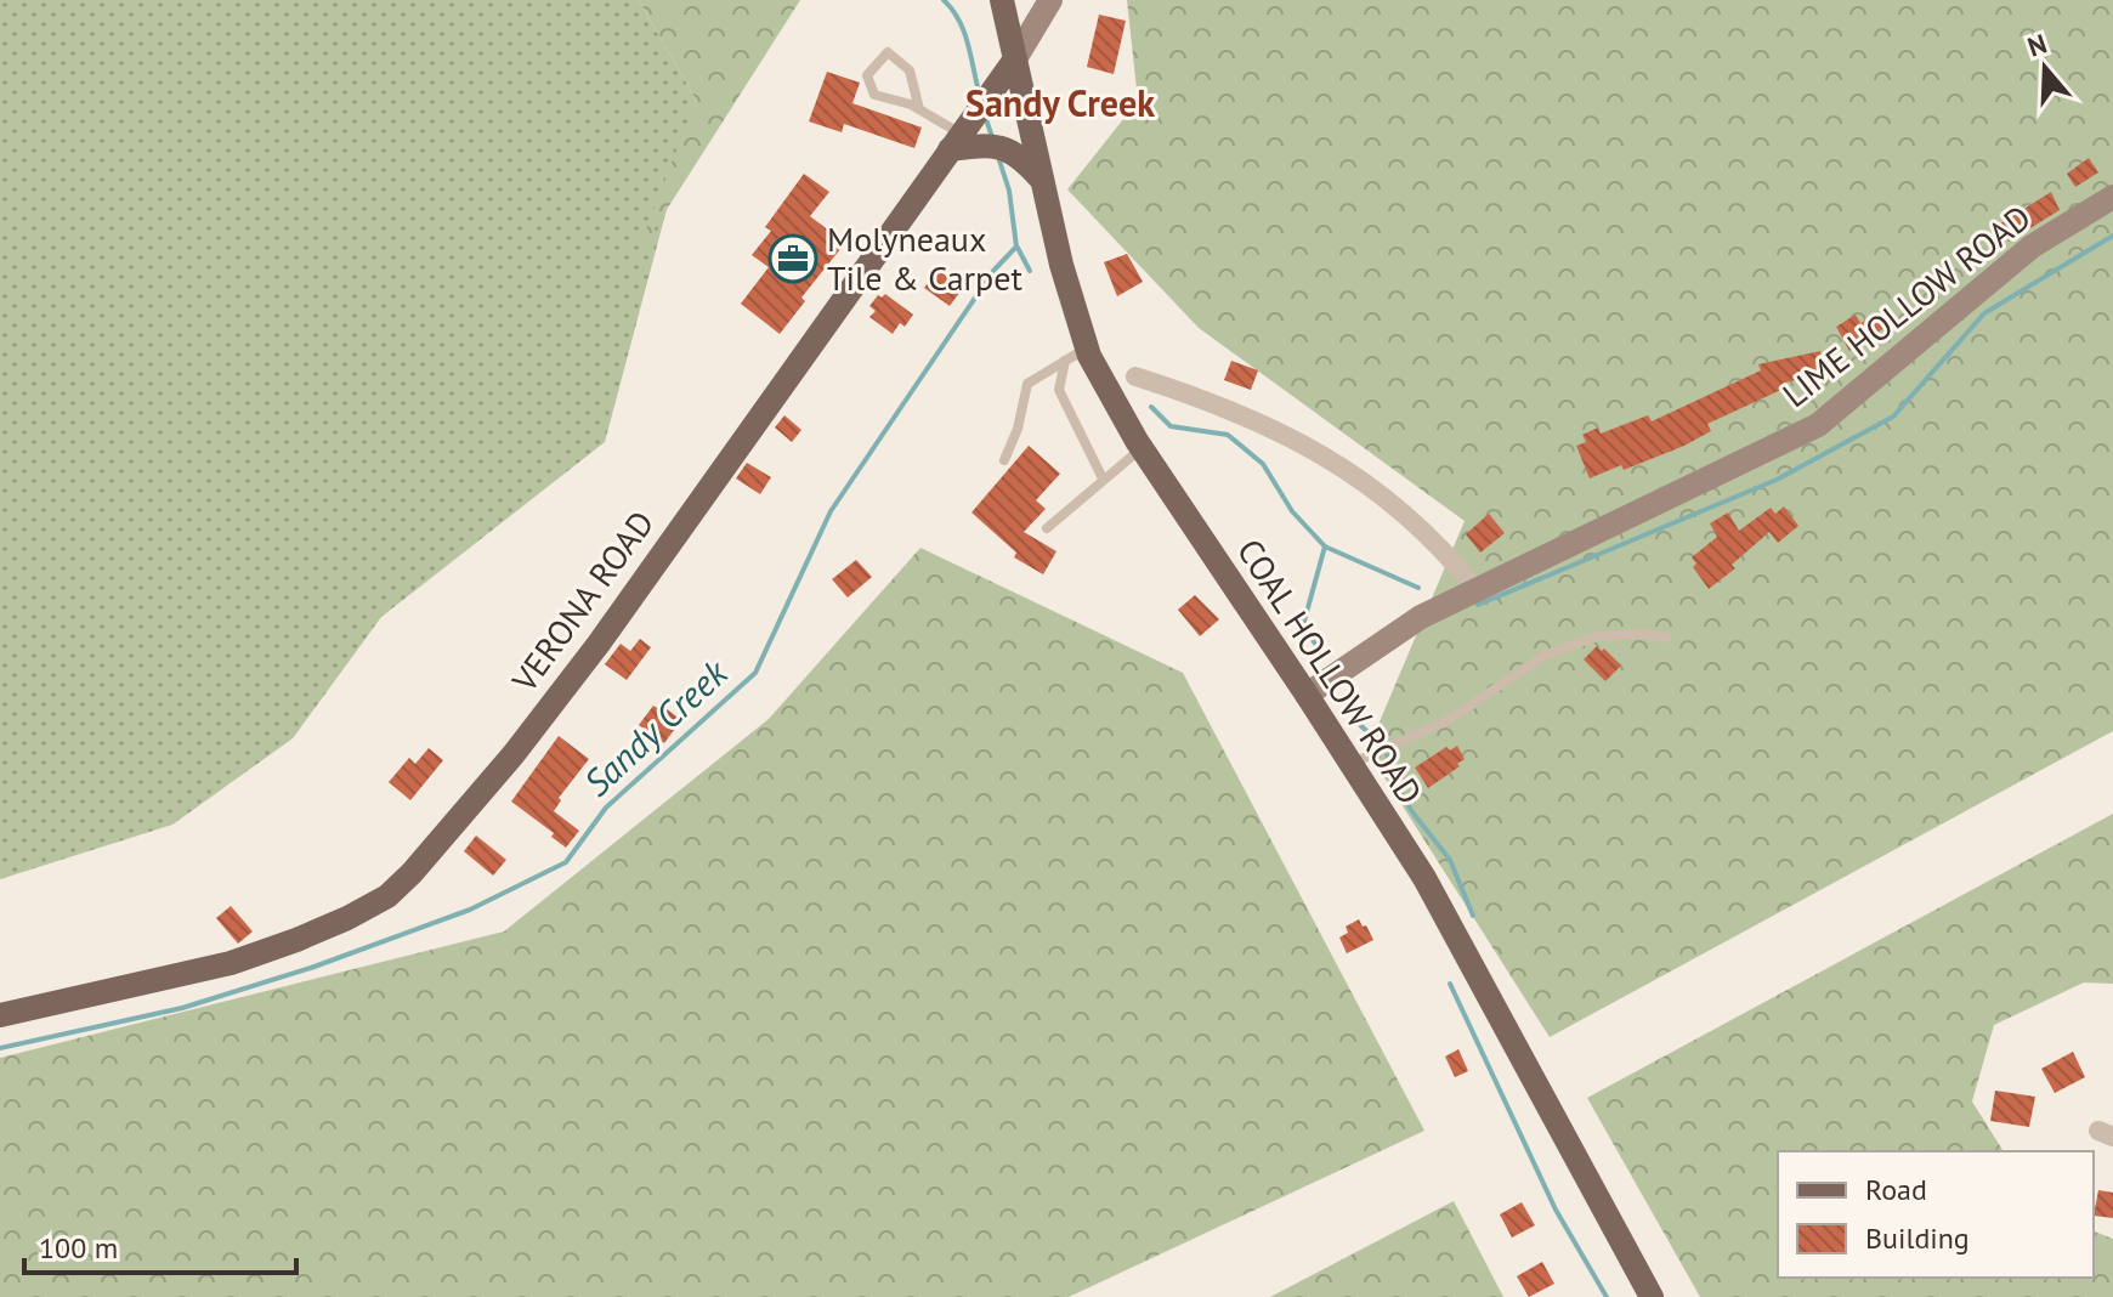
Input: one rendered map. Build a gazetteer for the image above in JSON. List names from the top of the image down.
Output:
{
  "streets": {
    "main road": ["VERONA ROAD", "COAL HOLLOW ROAD"],
    "street": ["LIME HOLLOW ROAD"]
  },
  "crossings": [
    ["LIME HOLLOW ROAD", "COAL HOLLOW ROAD"],
    ["VERONA ROAD", "COAL HOLLOW ROAD"]
  ],
  "districts": ["Sandy Creek"],
  "water": ["Sandy Creek"],
  "places": {
    "office": ["Molyneaux Tile & Carpet"]
  },
  "legend": ["Road", "Building"],
  "scale_bar": "100 m",
  "north": "top"
}
